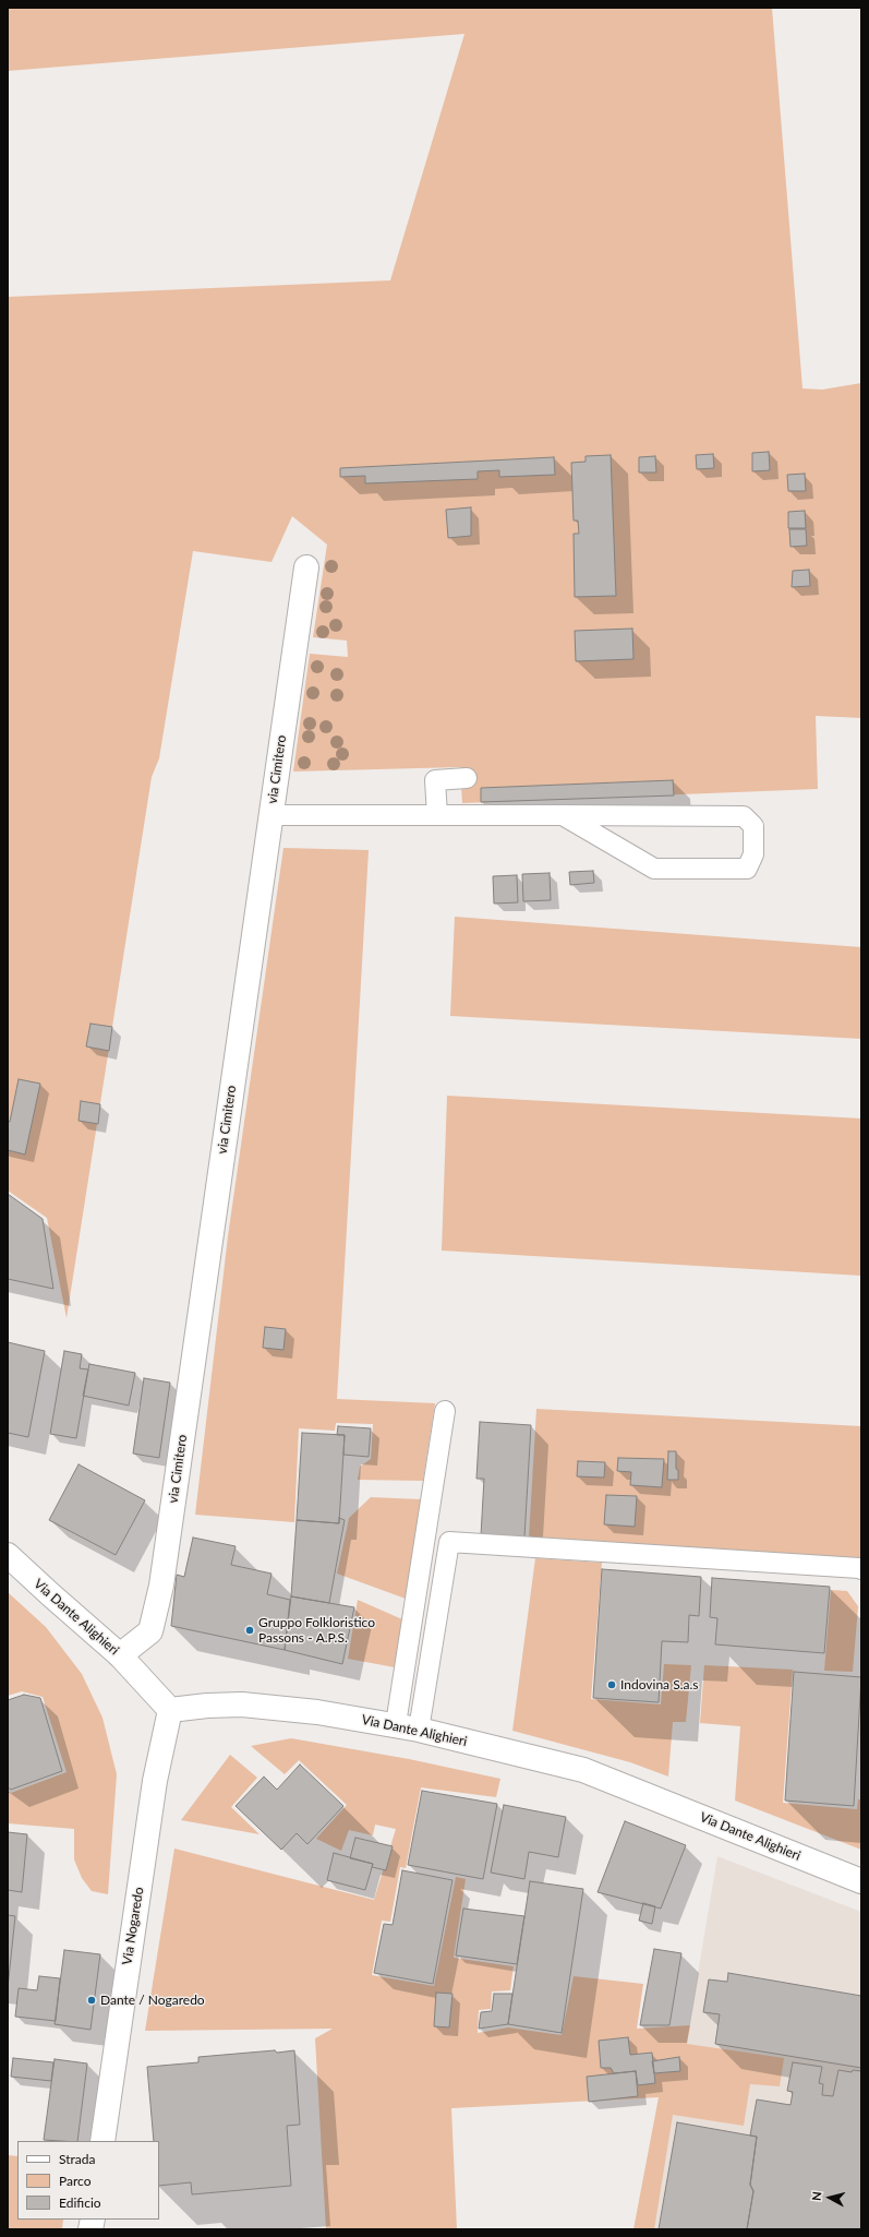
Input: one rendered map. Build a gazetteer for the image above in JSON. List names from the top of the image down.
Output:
{
  "streets": {
    "street": ["via Cimitero", "Via Dante Alighieri", "Via Nogaredo"]
  },
  "crossings": [
    ["via Cimitero", "Via Dante Alighieri"],
    ["Via Dante Alighieri", "Via Nogaredo"]
  ],
  "places": ["Gruppo Folkloristico Passons - A.P.S.", "Indovina S.a.s", "Dante / Nogaredo"],
  "legend": ["Strada", "Parco", "Edificio"],
  "north": "left"
}
